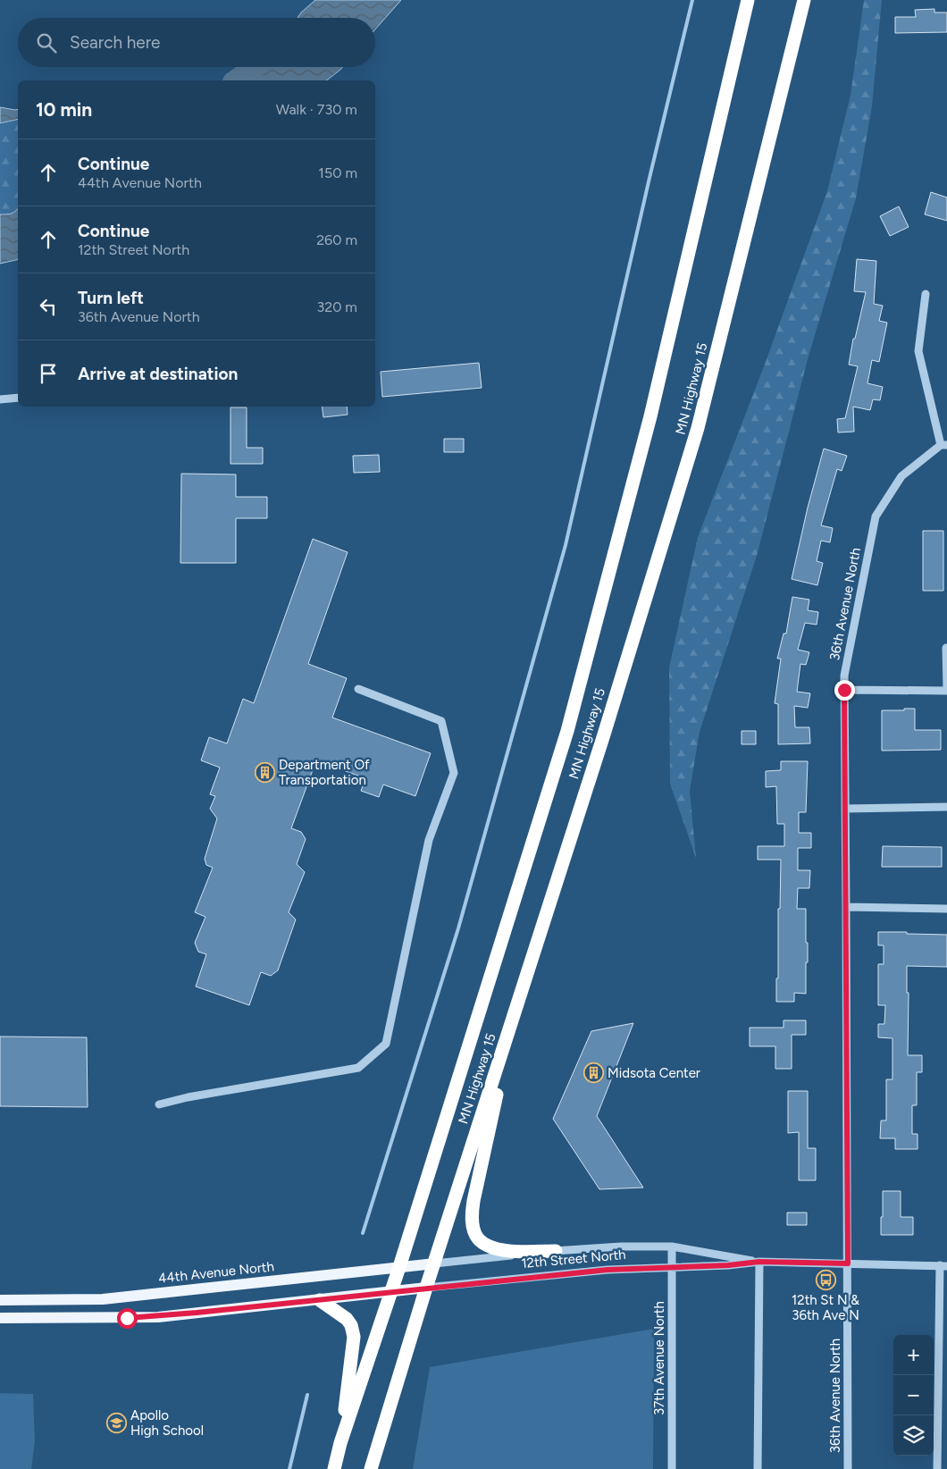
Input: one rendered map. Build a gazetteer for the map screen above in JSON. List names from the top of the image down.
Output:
{
  "streets": {
    "highway": ["MN Highway 15"],
    "main road": ["12th Street North", "44th Avenue North"],
    "street": ["36th Avenue North", "37th Avenue North"]
  },
  "crossings": [
    ["MN Highway 15", "12th Street North"],
    ["MN Highway 15", "44th Avenue North"],
    ["36th Avenue North", "12th Street North"],
    ["12th Street North", "44th Avenue North"],
    ["12th Street North", "37th Avenue North"]
  ],
  "places": {
    "building": ["Department Of Transportation", "Midsota Center"],
    "bus stop": ["12th St N & 36th Ave N"],
    "school or university": ["Apollo High School"]
  },
  "page": {
    "search": "Search here",
    "heading": ["10 min", "Walk · 730 m"],
    "list": [
      ["Continue", "44th Avenue North", "150 m"],
      ["Continue", "12th Street North", "260 m"],
      ["Turn left", "36th Avenue North", "320 m"],
      "Arrive at destination"
    ],
    "map_buttons": ["+", "−"]
  }
}
